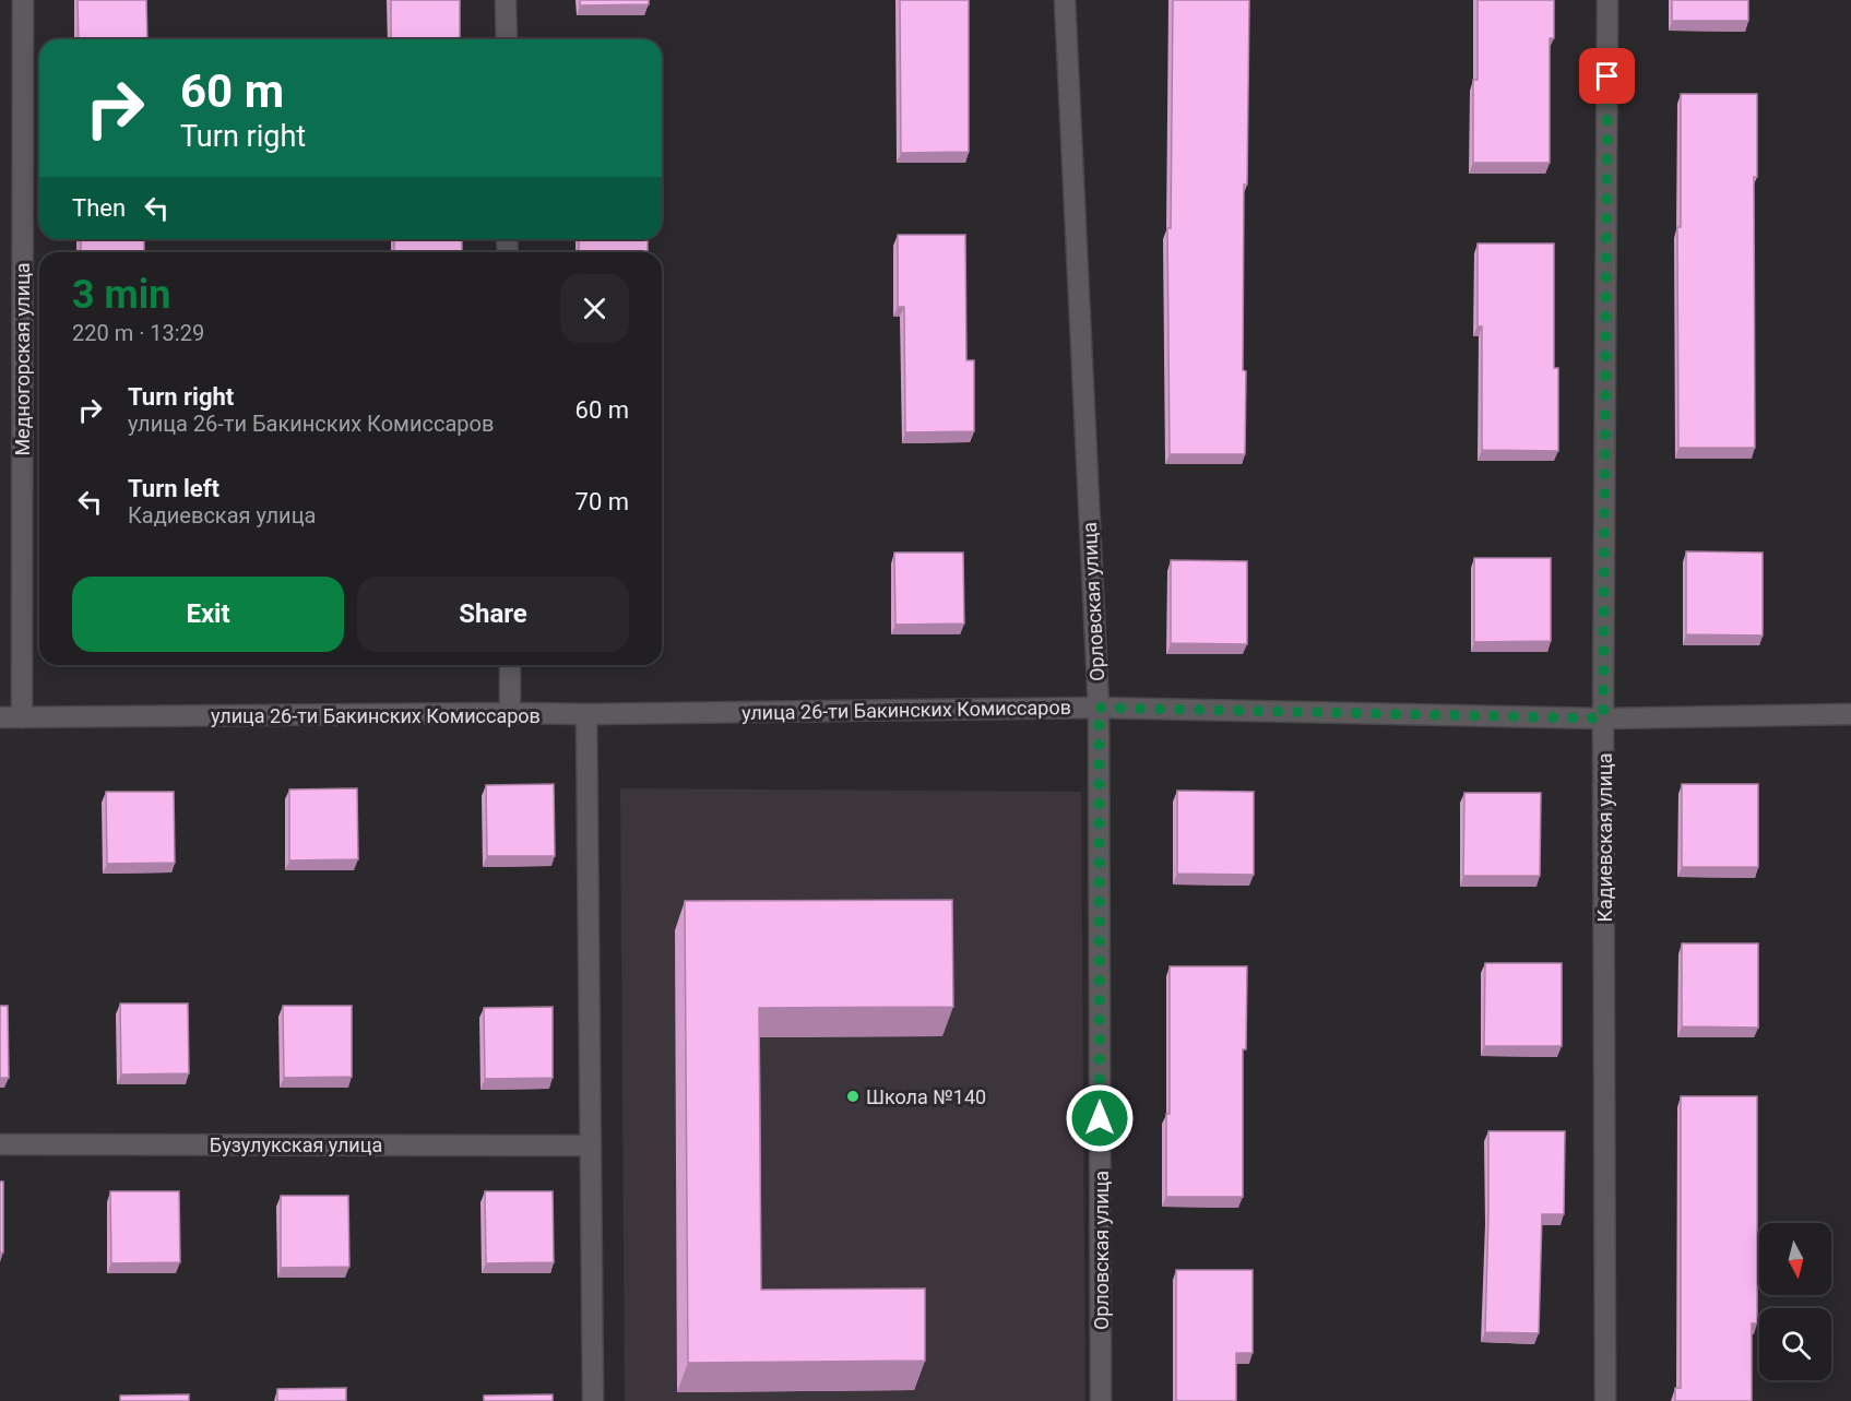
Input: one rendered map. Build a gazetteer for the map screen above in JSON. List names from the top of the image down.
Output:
{
  "streets": {
    "street": [
      "Медногорская улица",
      "Орловская улица",
      "улица 26-ти Бакинских Комиссаров",
      "Кадиевская улица",
      "Бузулукская улица"
    ]
  },
  "crossings": [
    ["Медногорская улица", "улица 26-ти Бакинских Комиссаров"],
    ["Орловская улица", "улица 26-ти Бакинских Комиссаров"],
    ["улица 26-ти Бакинских Комиссаров", "Кадиевская улица"]
  ],
  "places": ["Школа №140"],
  "north": "bottom",
  "page": {
    "turn": ["60 m", "Turn right"],
    "then": "Then",
    "heading": ["3 min", "220 m · 13:29"],
    "list": [
      {
        "name": "Turn right",
        "note": "улица 26-ти Бакинских Комиссаров",
        "value": "60 m"
      },
      {
        "name": "Turn left",
        "note": "Кадиевская улица",
        "value": "70 m"
      }
    ],
    "buttons": ["Exit", "Share"]
  }
}
